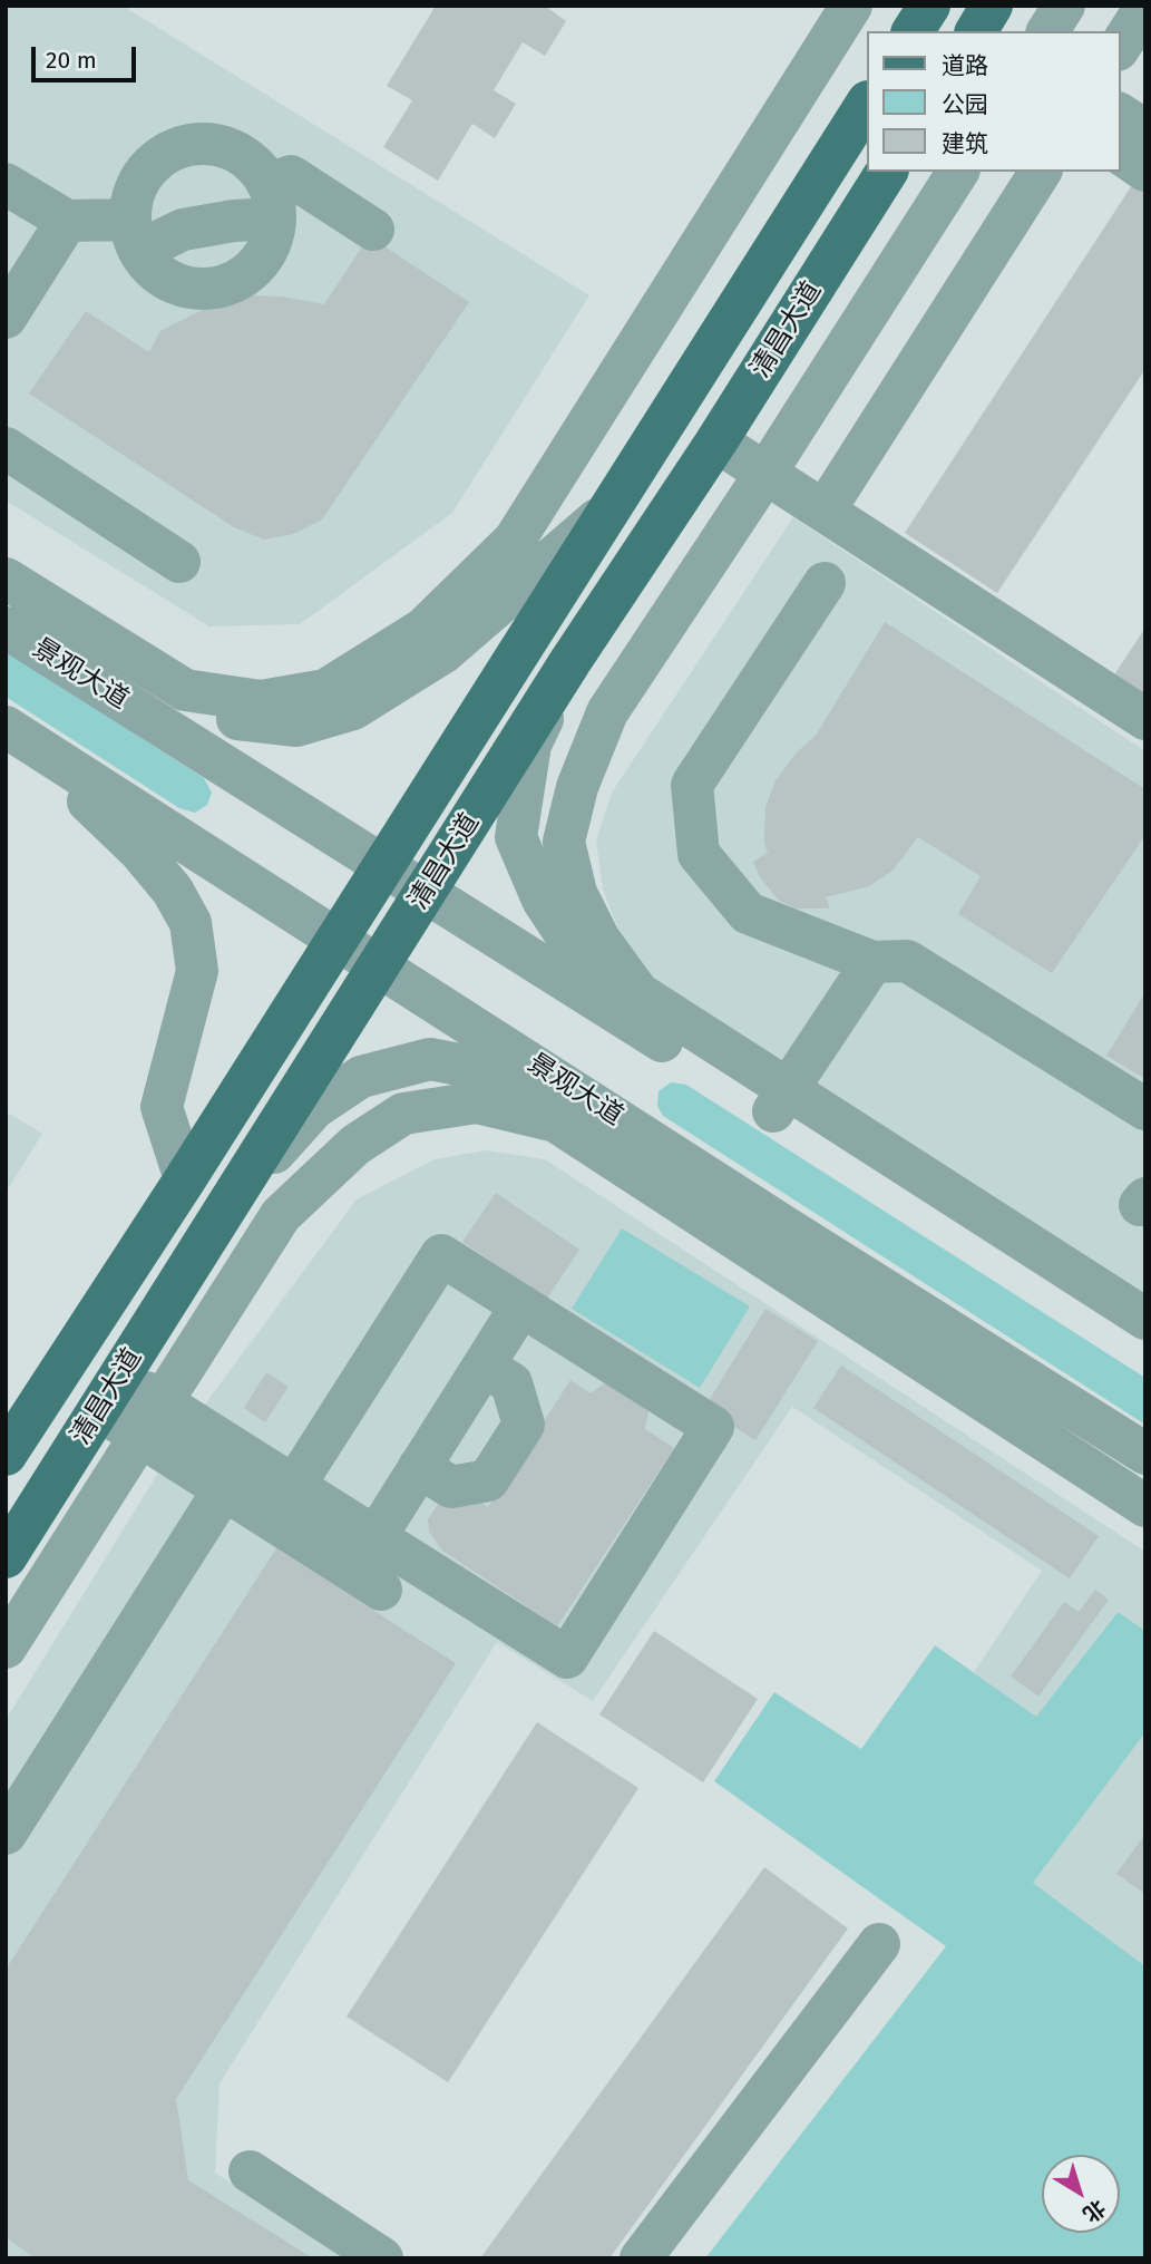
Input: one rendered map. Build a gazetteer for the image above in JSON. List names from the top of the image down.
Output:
{
  "streets": {
    "main road": ["清昌大道"],
    "street": ["景观大道"]
  },
  "crossings": [
    ["清昌大道", "景观大道"]
  ],
  "legend": ["道路", "公园", "建筑"],
  "scale_bar": "20 m",
  "north": "bottom right"
}
